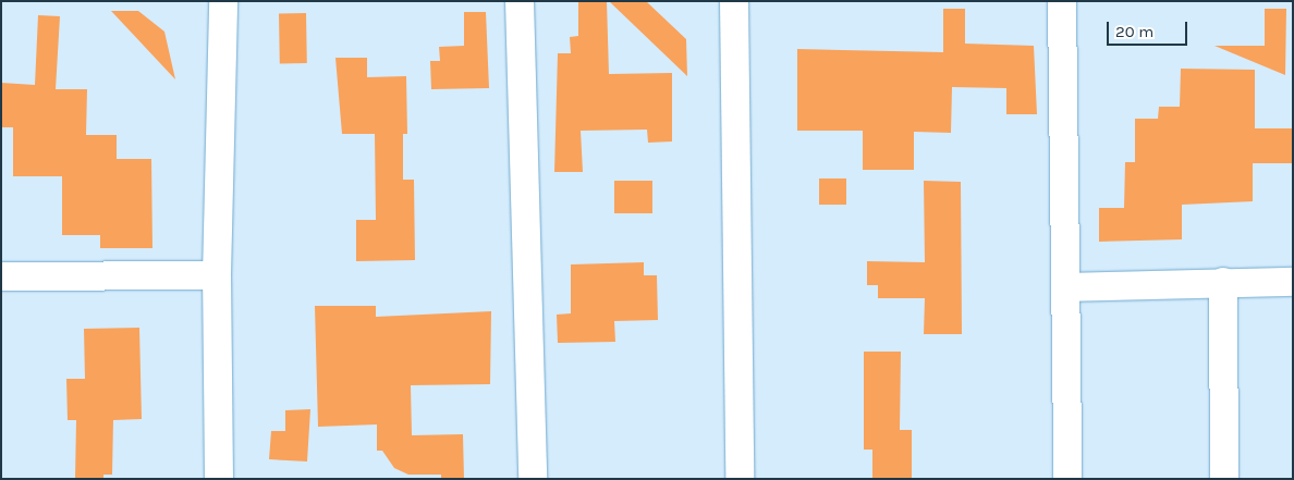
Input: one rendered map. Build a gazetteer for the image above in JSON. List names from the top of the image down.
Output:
{
  "scale_bar": "20 m"
}
